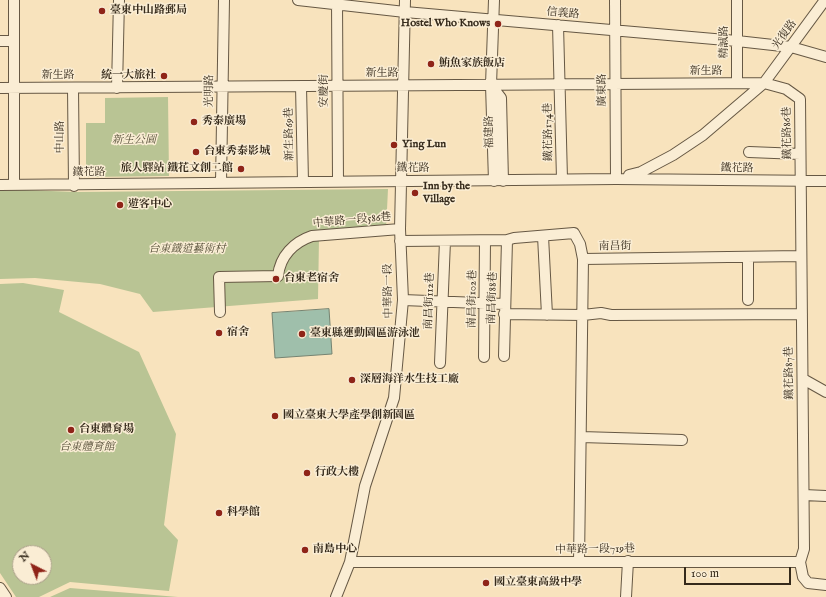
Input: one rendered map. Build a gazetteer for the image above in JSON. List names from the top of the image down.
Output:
{
  "streets": {
    "street": [
      "信義路",
      "光復路",
      "精誠路",
      "新生路",
      "廣東路",
      "光明路",
      "安慶街",
      "福建路",
      "鐵花路174巷",
      "鐵花路86巷",
      "新生路69巷",
      "中山路",
      "鐵花路",
      "中華路一段586巷",
      "南昌街",
      "中華路一段",
      "南昌街88巷",
      "南昌街102巷",
      "南昌街112巷",
      "鐵花路87巷",
      "中華路一段719巷"
    ]
  },
  "crossings": [
    ["信義路", "光復路"],
    ["信義路", "精誠路"],
    ["信義路", "廣東路"],
    ["信義路", "安慶街"],
    ["信義路", "鐵花路174巷"],
    ["信義路", "中華路一段"],
    ["光復路", "新生路"],
    ["光復路", "廣東路"],
    ["光復路", "鐵花路86巷"],
    ["光復路", "鐵花路"],
    ["精誠路", "新生路"],
    ["新生路", "廣東路"],
    ["新生路", "光明路"],
    ["新生路", "安慶街"],
    ["新生路", "福建路"],
    ["新生路", "鐵花路174巷"],
    ["新生路", "鐵花路86巷"],
    ["新生路", "新生路69巷"],
    ["新生路", "中山路"],
    ["新生路", "中華路一段"],
    ["廣東路", "鐵花路"],
    ["光明路", "鐵花路"],
    ["安慶街", "鐵花路"],
    ["福建路", "鐵花路"],
    ["鐵花路174巷", "鐵花路"],
    ["鐵花路86巷", "鐵花路"],
    ["鐵花路86巷", "鐵花路87巷"],
    ["新生路69巷", "鐵花路"],
    ["中山路", "鐵花路"],
    ["鐵花路", "中華路一段"],
    ["鐵花路", "鐵花路87巷"],
    ["中華路一段586巷", "中華路一段"],
    ["南昌街", "中華路一段"],
    ["南昌街", "南昌街88巷"],
    ["南昌街", "南昌街102巷"],
    ["南昌街", "南昌街112巷"],
    ["南昌街", "鐵花路87巷"],
    ["中華路一段", "中華路一段719巷"],
    ["鐵花路87巷", "中華路一段719巷"]
  ],
  "parks": ["新生公園", "台東鐵道藝術村", "台東體育館"],
  "places": [
    "臺東中山路郵局",
    "Hostel Who Knows",
    "鮪魚家族飯店",
    "統一大旅社",
    "秀泰廣場",
    "Ying Lun",
    "台東秀泰影城",
    "旅人驛站 鐵花文創二館",
    "Inn by the Village",
    "遊客中心",
    "台東老宿舍",
    "宿舍",
    "臺東縣運動園區游泳池",
    "深層海洋水生技工廠",
    "國立臺東大學產學創新園區",
    "台東體育場",
    "行政大樓",
    "科學館",
    "南島中心",
    "國立臺東高級中學"
  ],
  "scale_bar": "100 m",
  "north": "top left"
}
